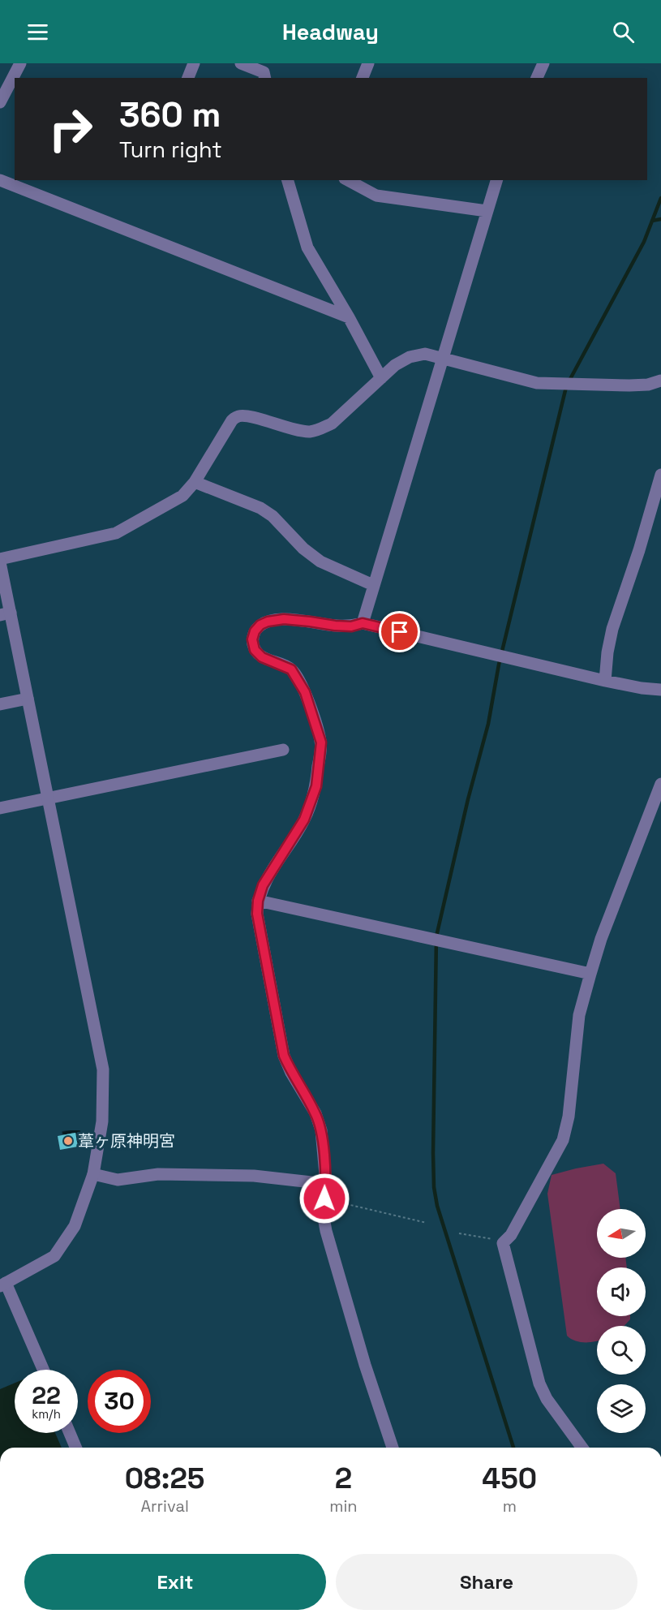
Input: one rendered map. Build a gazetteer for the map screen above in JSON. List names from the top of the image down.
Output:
{
  "places": ["葦ヶ原神明宮"],
  "north": "left",
  "page": {
    "header": "Headway",
    "turn": ["360 m", "Turn right"],
    "speed": "22 km/h",
    "limit": "30",
    "eta": [
      "08:25",
      "Arrival",
      "2",
      "min",
      "450",
      "m"
    ],
    "buttons": ["Exit", "Share"]
  }
}
